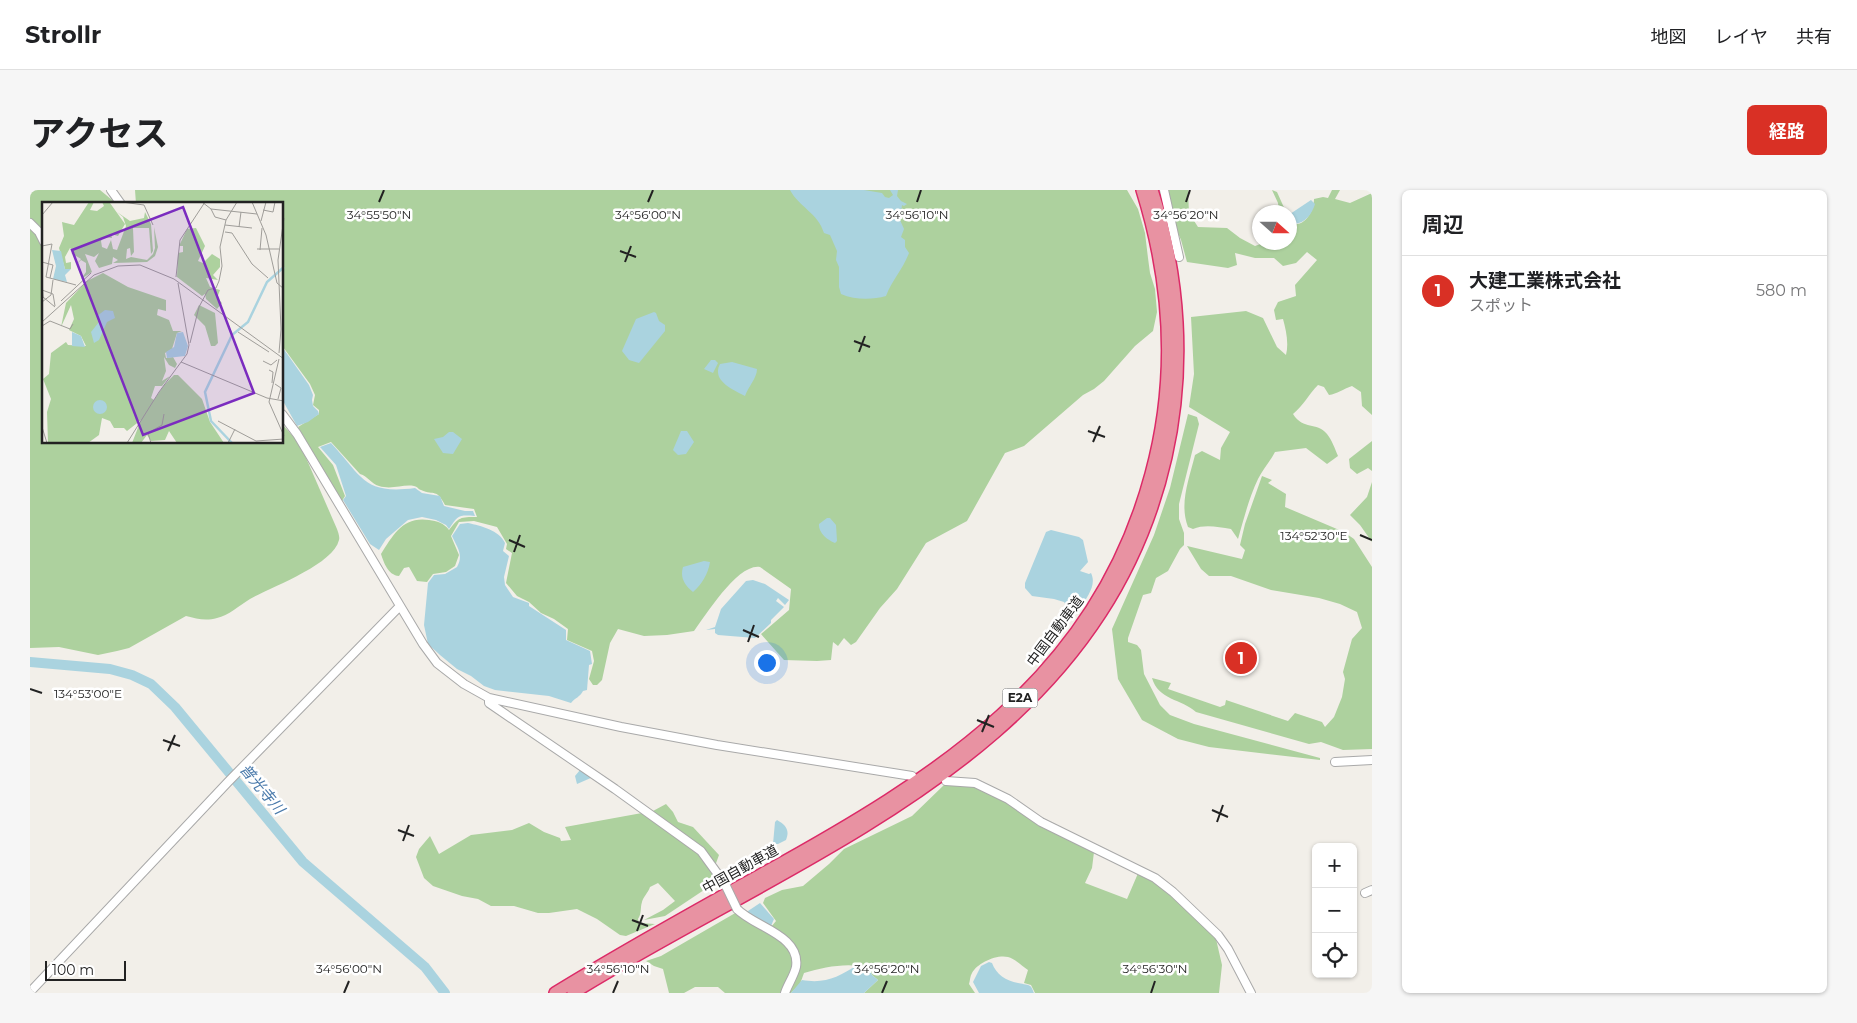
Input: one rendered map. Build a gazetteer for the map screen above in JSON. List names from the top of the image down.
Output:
{
  "streets": {
    "highway": ["中国自動車道", "E2A"]
  },
  "water": ["普光寺川"],
  "scale_bar": "100 m",
  "north": "right",
  "page": {
    "header": "Strollr",
    "nav": ["地図", "レイヤ", "共有"],
    "title": "アクセス",
    "buttons": "経路",
    "heading": "周辺",
    "list": [
      {
        "mark": "1",
        "name": "大建工業株式会社",
        "note": "スポット",
        "value": "580 m"
      }
    ],
    "pins": "1",
    "map_buttons": ["+", "−"],
    "scale": "100 m"
  },
  "coordinates": [
    "34°55'50\"N",
    "34°56'00\"N",
    "34°56'10\"N",
    "34°56'20\"N",
    "134°52'30\"E",
    "134°53'00\"E",
    "34°56'30\"N"
  ]
}
